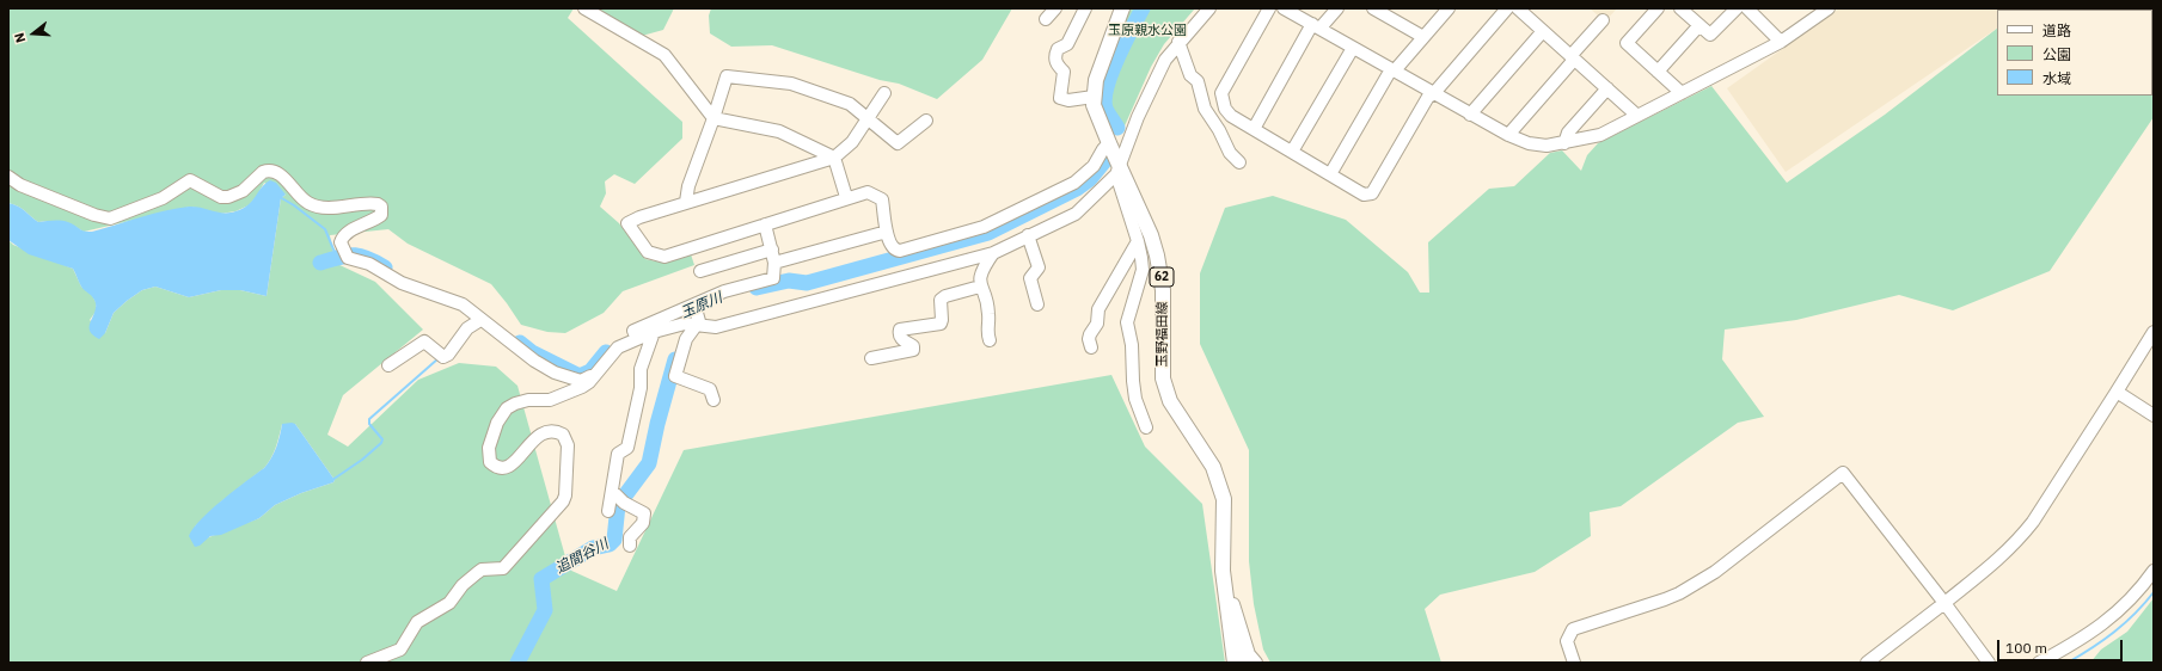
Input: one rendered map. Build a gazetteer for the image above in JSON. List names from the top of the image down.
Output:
{
  "streets": {
    "main road": ["62", "玉野福田線"]
  },
  "water": ["玉原川", "追間谷川"],
  "parks": ["玉原親水公園"],
  "legend": ["道路", "公園", "水域"],
  "scale_bar": "100 m",
  "north": "left"
}
